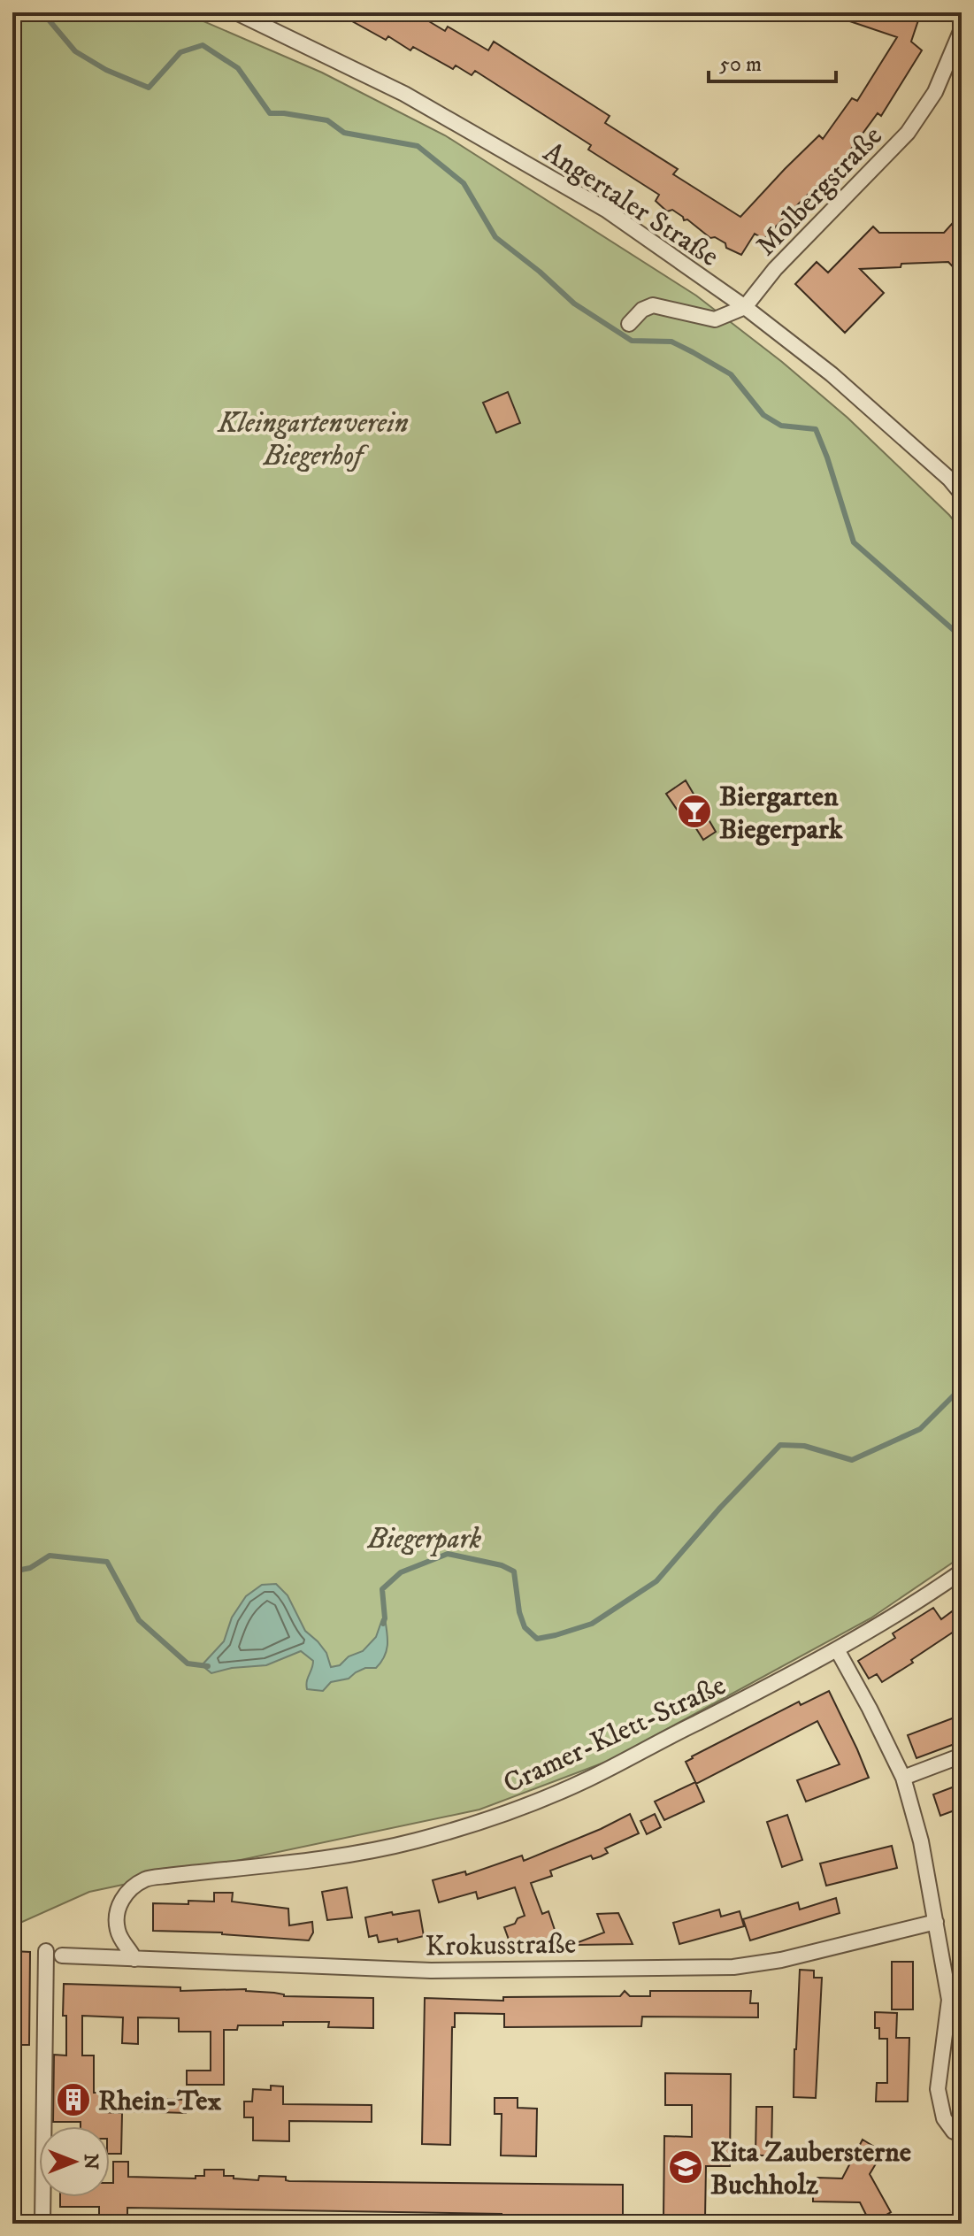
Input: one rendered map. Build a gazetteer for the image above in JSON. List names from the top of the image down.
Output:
{
  "streets": {
    "street": [
      "Molbergstraße",
      "Angertaler Straße",
      "Cramer-Klett-Straße",
      "Krokusstraße"
    ]
  },
  "crossings": [
    ["Molbergstraße", "Angertaler Straße"],
    ["Cramer-Klett-Straße", "Krokusstraße"]
  ],
  "parks": ["Kleingartenverein Biegerhof", "Biegerpark"],
  "places": {
    "bar": ["Biergarten Biegerpark"],
    "building": ["Rhein-Tex"],
    "school or university": ["Kita Zaubersterne Buchholz"]
  },
  "scale_bar": "50 m",
  "north": "right"
}
